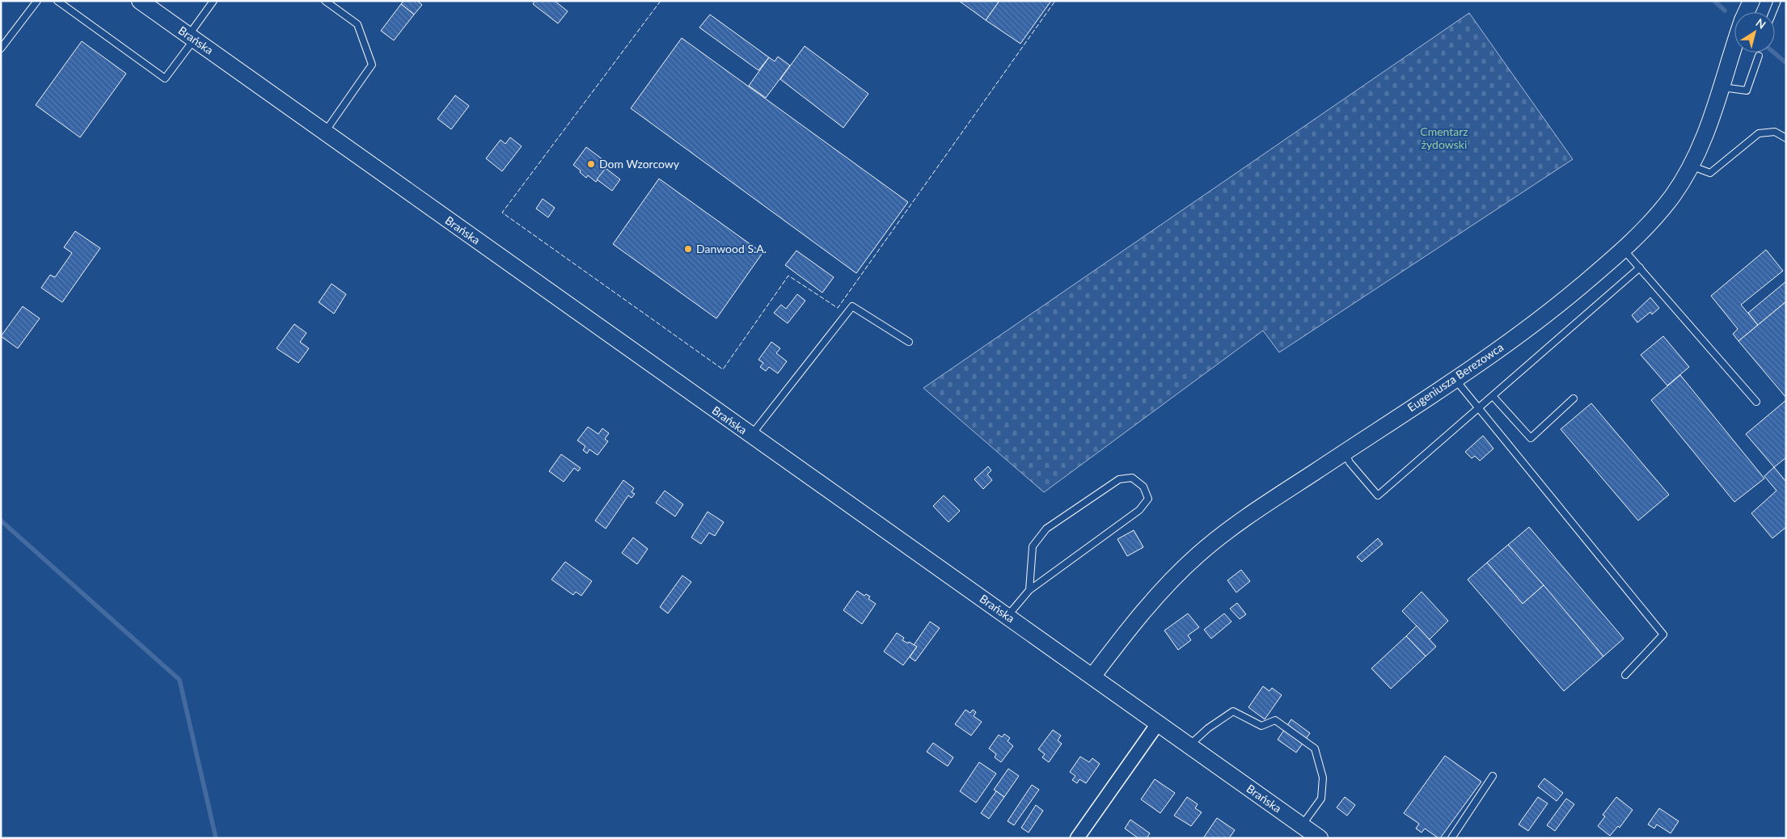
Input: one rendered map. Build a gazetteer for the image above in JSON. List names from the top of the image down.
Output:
{
  "streets": {
    "street": ["Brańska", "Eugeniusza Berezowca"]
  },
  "crossings": [
    ["Brańska", "Eugeniusza Berezowca"]
  ],
  "parks": ["Cmentarz żydowski"],
  "places": ["Dom Wzorcowy", "Danwood S.A."],
  "north": "top right"
}
